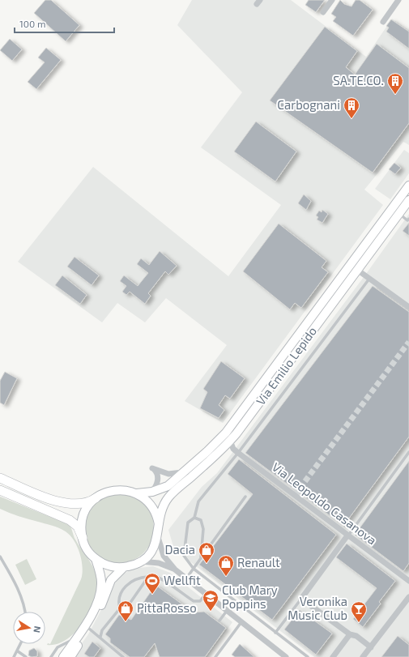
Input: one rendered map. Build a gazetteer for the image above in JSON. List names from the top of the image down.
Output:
{
  "streets": {
    "main road": ["Via Emilio Lepido"],
    "street": ["Via Leopoldo Casanova"]
  },
  "crossings": [
    ["Via Emilio Lepido", "Via Leopoldo Casanova"]
  ],
  "places": {
    "building": ["SA.TE.CO.", "Carbognani"],
    "shop": ["Dacia", "Renault", "PittaRosso"],
    "sports": ["Wellfit"],
    "school or university": ["Club Mary Poppins"],
    "bar": ["Veronika Music Club"]
  },
  "scale_bar": "100 m",
  "north": "right"
}
